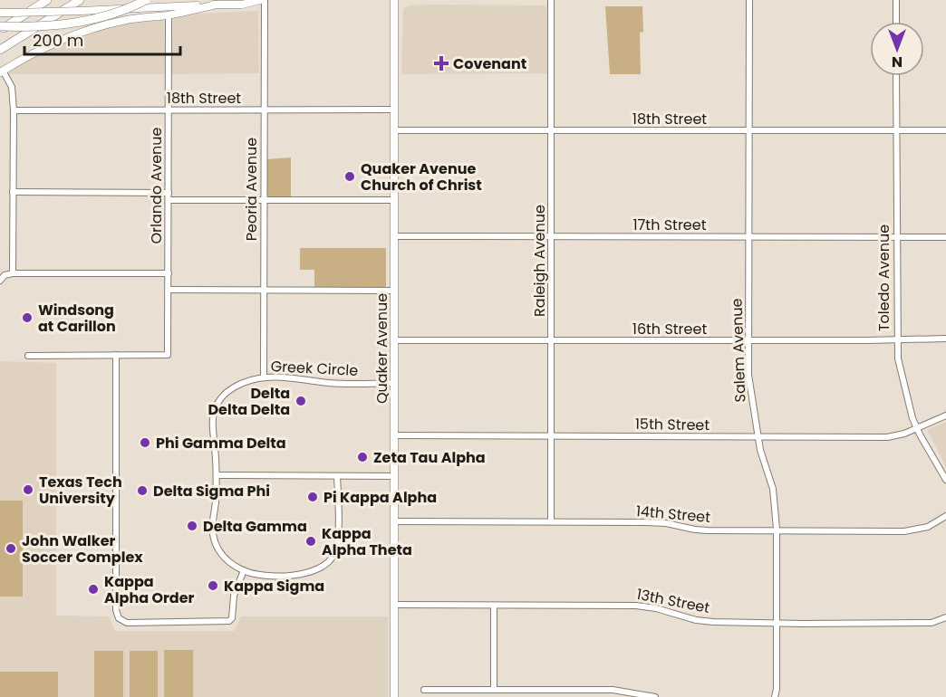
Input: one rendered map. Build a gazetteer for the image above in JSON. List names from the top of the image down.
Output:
{
  "streets": {
    "main road": ["Quaker Avenue"],
    "street": [
      "18th Street",
      "Orlando Avenue",
      "Peoria Avenue",
      "17th Street",
      "Raleigh Avenue",
      "Toledo Avenue",
      "16th Street",
      "Salem Avenue",
      "Greek Circle",
      "15th Street",
      "14th Street",
      "13th Street"
    ]
  },
  "crossings": [
    ["18th Street", "Orlando Avenue"],
    ["18th Street", "Peoria Avenue"],
    ["18th Street", "Raleigh Avenue"],
    ["18th Street", "Toledo Avenue"],
    ["18th Street", "Quaker Avenue"],
    ["18th Street", "Salem Avenue"],
    ["Peoria Avenue", "Greek Circle"],
    ["17th Street", "Raleigh Avenue"],
    ["17th Street", "Toledo Avenue"],
    ["17th Street", "Quaker Avenue"],
    ["17th Street", "Salem Avenue"],
    ["Raleigh Avenue", "16th Street"],
    ["Raleigh Avenue", "15th Street"],
    ["Raleigh Avenue", "14th Street"],
    ["Toledo Avenue", "16th Street"],
    ["Toledo Avenue", "15th Street"],
    ["16th Street", "Quaker Avenue"],
    ["16th Street", "Salem Avenue"],
    ["Quaker Avenue", "Greek Circle"],
    ["Quaker Avenue", "15th Street"],
    ["Quaker Avenue", "14th Street"],
    ["Quaker Avenue", "13th Street"],
    ["Salem Avenue", "15th Street"],
    ["Salem Avenue", "14th Street"],
    ["Salem Avenue", "13th Street"]
  ],
  "places": {
    "health": ["Covenant"],
    "other": [
      "Quaker Avenue Church of Christ",
      "Windsong at Carillon",
      "Delta Delta Delta",
      "Phi Gamma Delta",
      "Zeta Tau Alpha",
      "Texas Tech University",
      "Delta Sigma Phi",
      "Pi Kappa Alpha",
      "Delta Gamma",
      "Kappa Alpha Theta",
      "John Walker Soccer Complex",
      "Kappa Sigma",
      "Kappa Alpha Order"
    ]
  },
  "scale_bar": "200 m",
  "north": "bottom"
}
